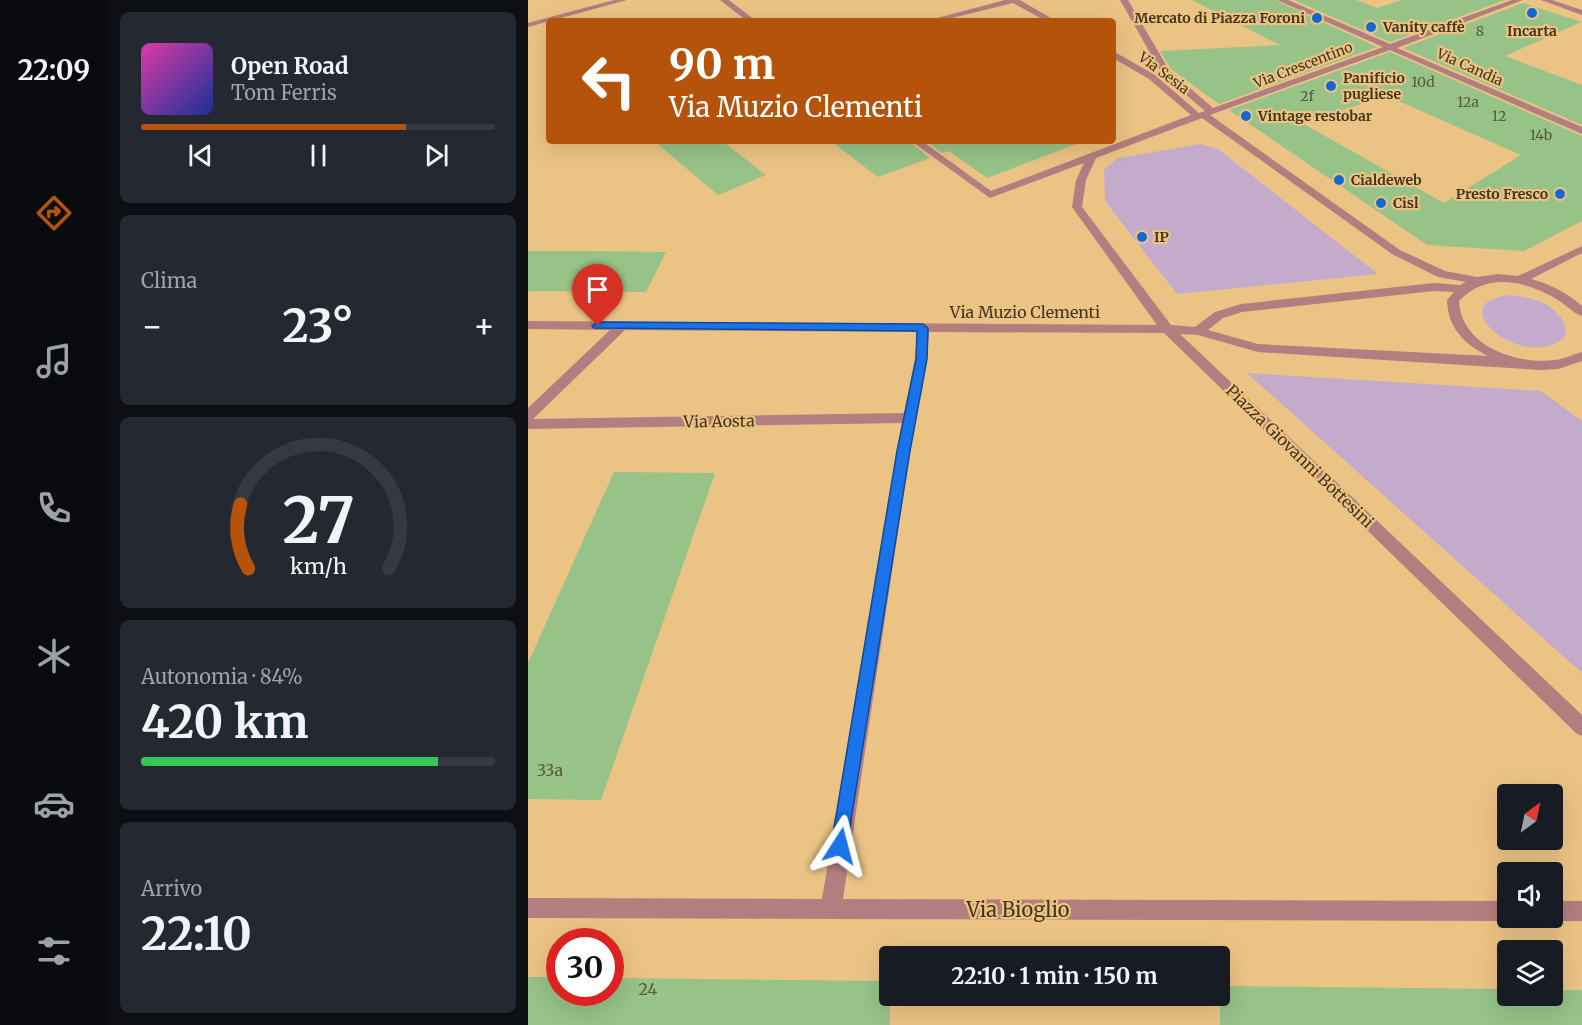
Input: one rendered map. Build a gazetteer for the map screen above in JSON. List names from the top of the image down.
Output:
{
  "streets": {
    "street": [
      "Via Crescentino",
      "Via Candia",
      "Via Sesia",
      "Via Muzio Clementi",
      "Via Aosta",
      "Piazza Giovanni Bottesini",
      "Via Bioglio"
    ]
  },
  "crossings": [
    ["Via Crescentino", "Via Candia"],
    ["Via Crescentino", "Via Sesia"],
    ["Via Muzio Clementi", "Piazza Giovanni Bottesini"]
  ],
  "places": [
    "Incarta",
    "Mercato di Piazza Foroni",
    "Vanity caffè",
    "Panificio pugliese",
    "Vintage restobar",
    "Cialdeweb",
    "Presto Fresco",
    "Cisl",
    "IP"
  ],
  "house_numbers": [
    "8",
    "10d",
    "2f",
    "12a",
    "12",
    "14b",
    "33a",
    "24"
  ],
  "north": "top right",
  "page": {
    "tabs": "22:09",
    "turn": ["90 m", "Via Muzio Clementi"],
    "song": ["Open Road", "Tom Ferris"],
    "tile": [
      "Clima",
      ["Autonomia · 84%", "420 km"],
      ["Arrivo", "22:10"]
    ],
    "heat": ["−", "23°", "+"],
    "limit": "30",
    "trip": "22:10 · 1 min · 150 m",
    "gauge": ["27", "km/h"]
  }
}
